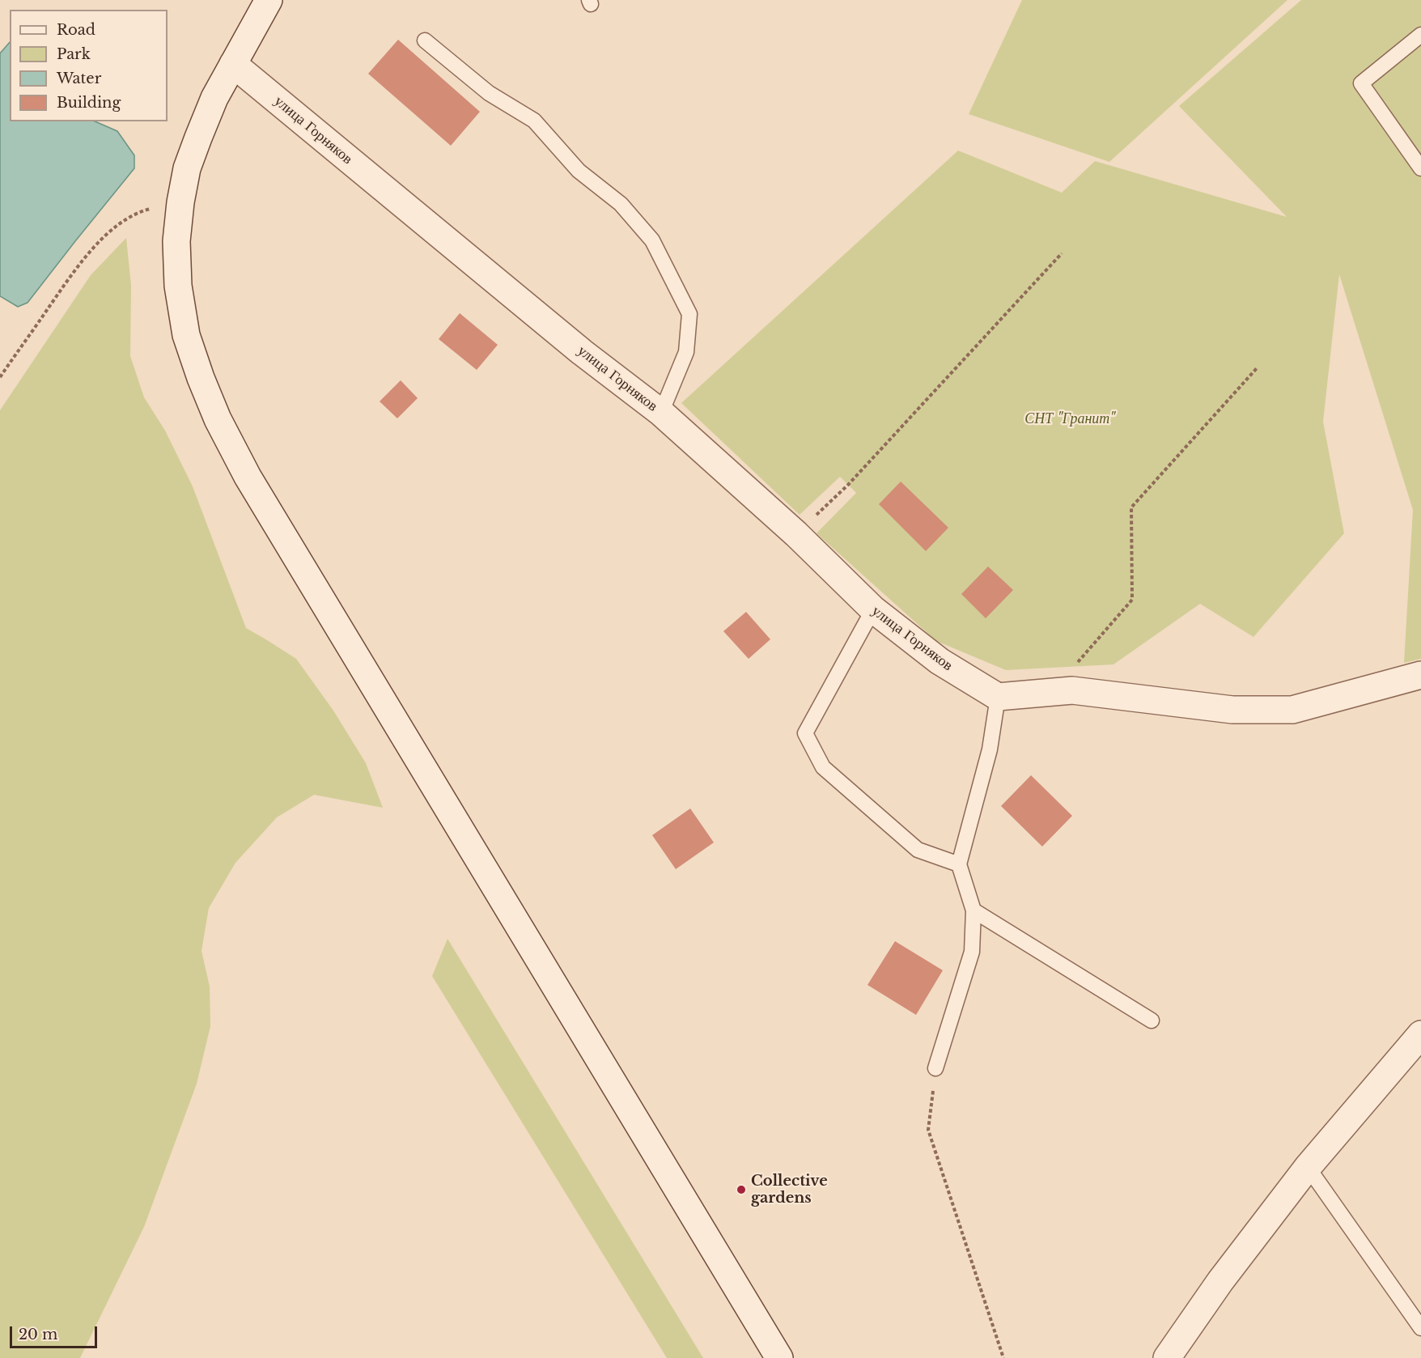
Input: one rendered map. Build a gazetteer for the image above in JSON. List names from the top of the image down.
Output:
{
  "streets": {
    "street": ["улица Горняков"]
  },
  "parks": ["СНТ \"Гранит\""],
  "places": ["Collective gardens"],
  "legend": [
    "Road",
    "Park",
    "Water",
    "Building"
  ],
  "scale_bar": "20 m"
}
